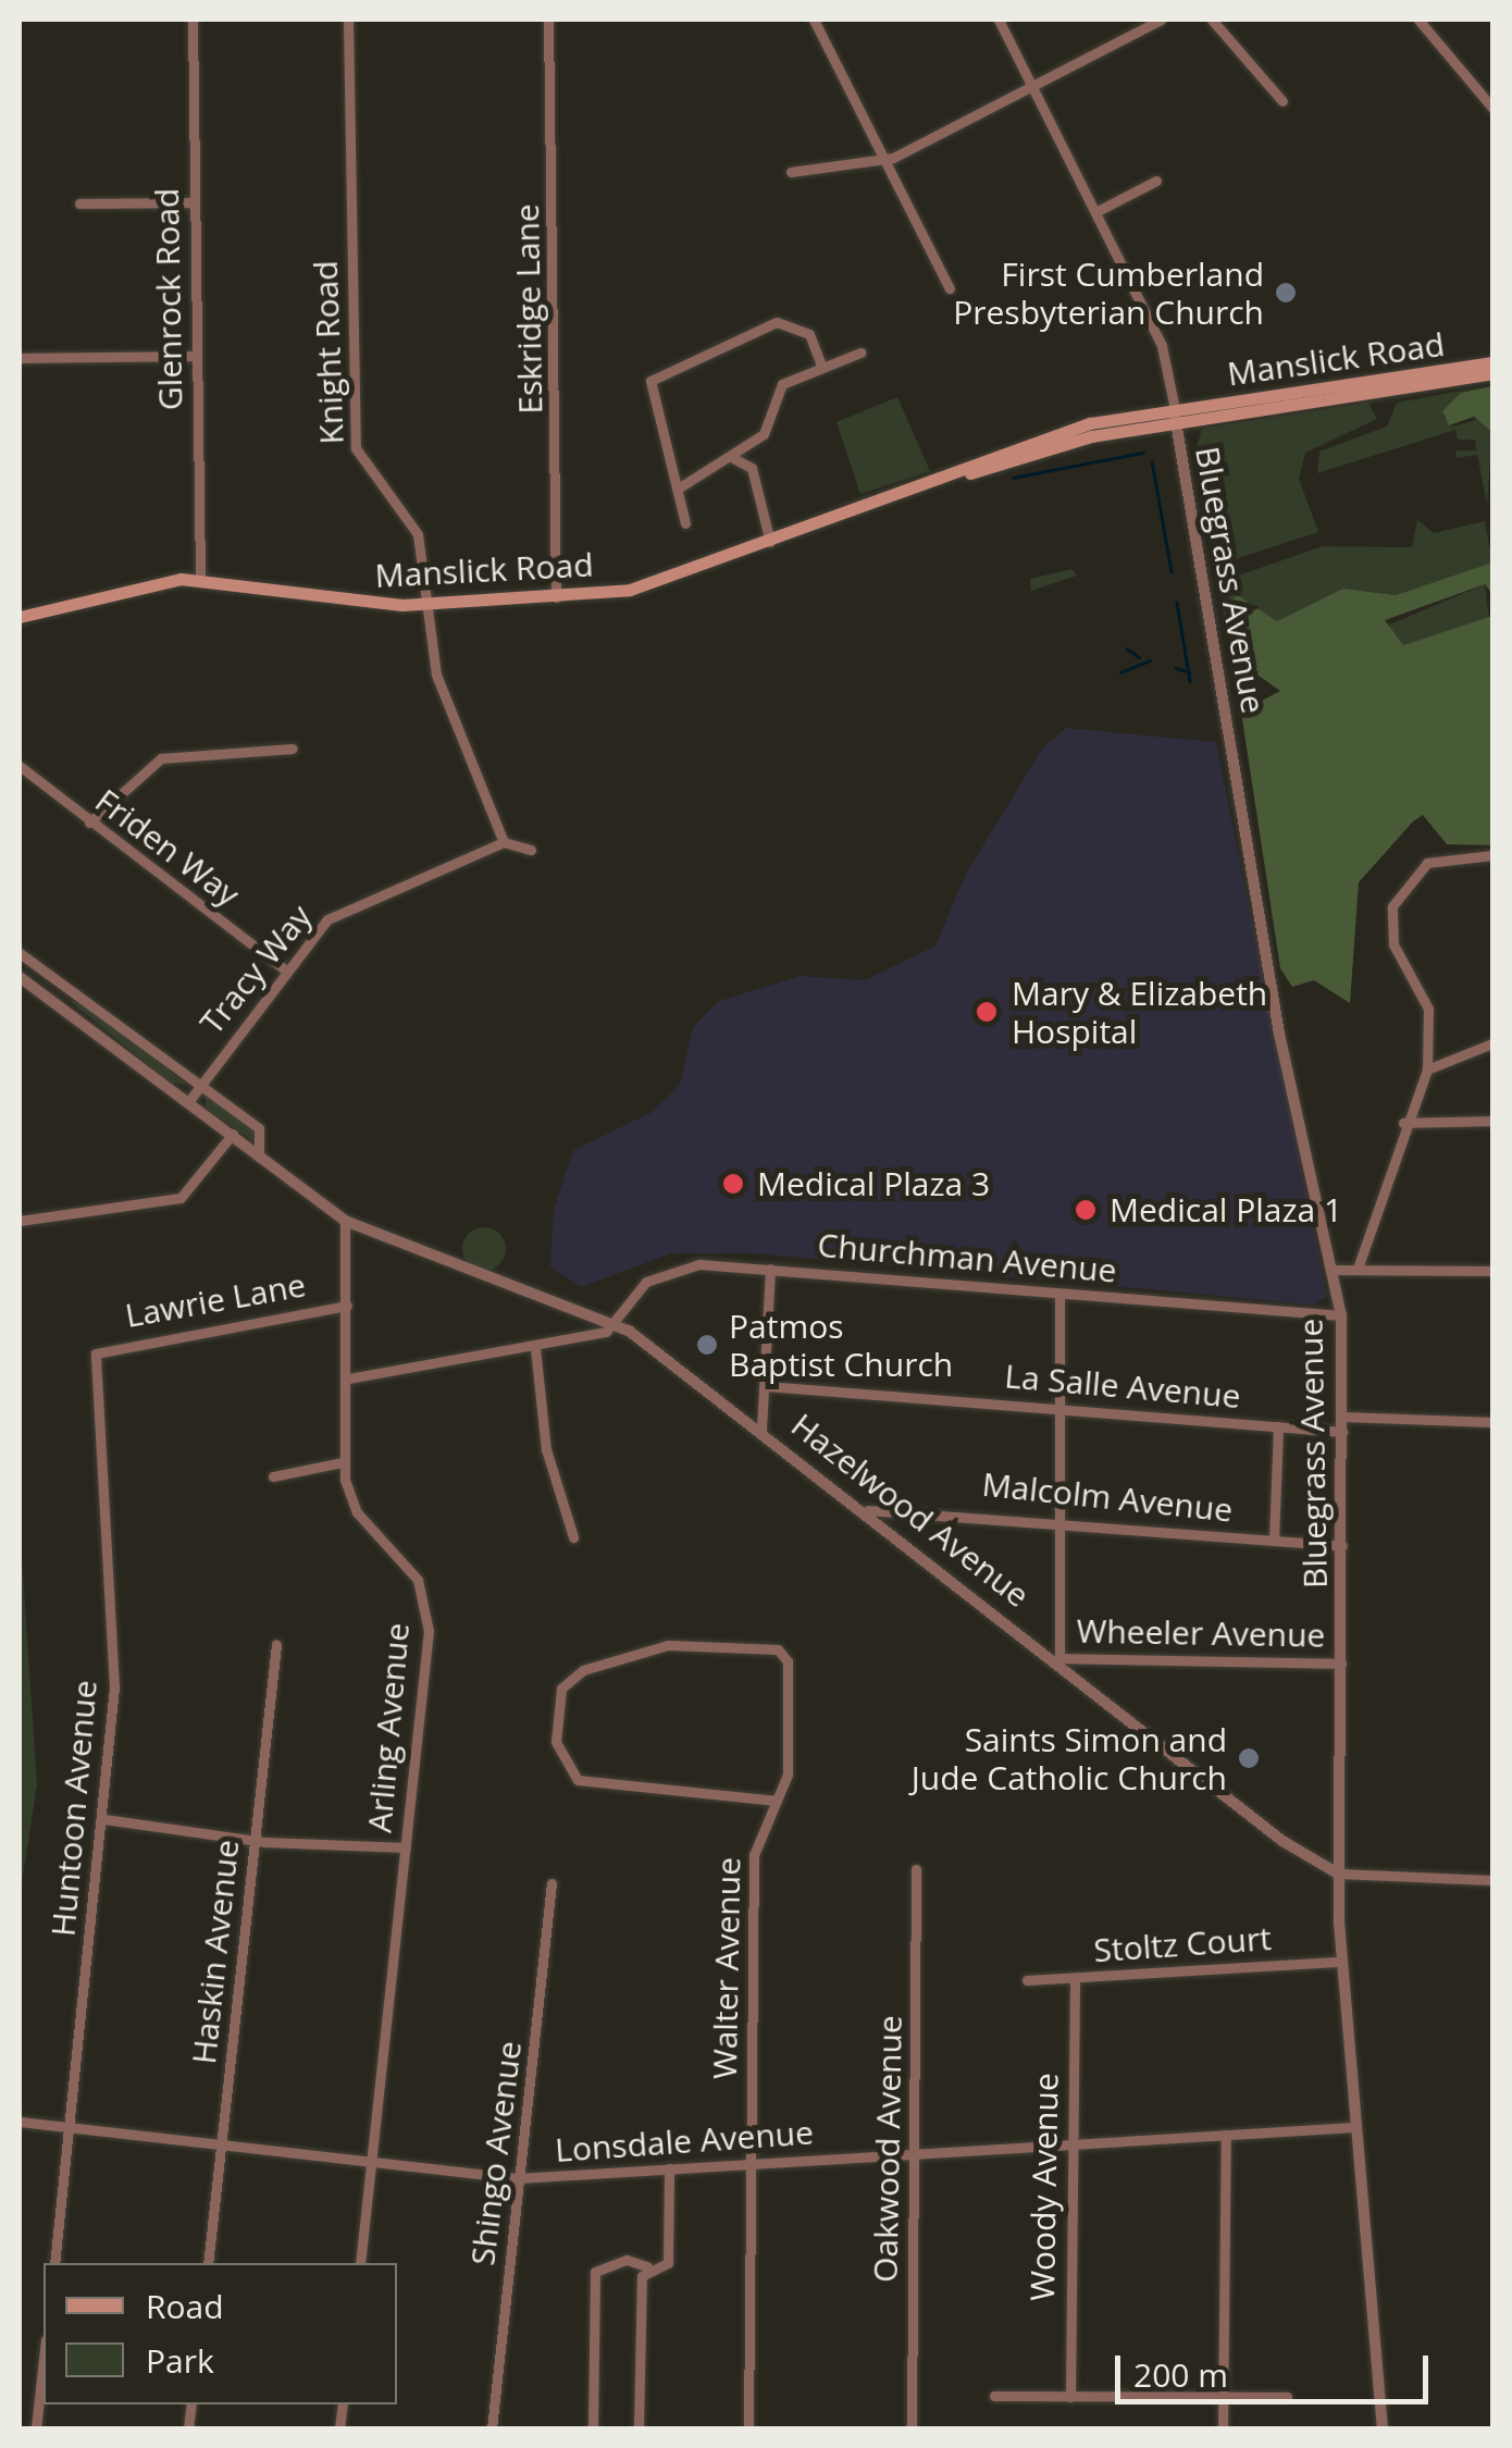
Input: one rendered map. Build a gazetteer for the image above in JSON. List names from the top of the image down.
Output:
{
  "streets": {
    "main road": ["Manslick Road"],
    "street": [
      "Glenrock Road",
      "Eskridge Lane",
      "Knight Road",
      "Bluegrass Avenue",
      "Friden Way",
      "Tracy Way",
      "Churchman Avenue",
      "Lawrie Lane",
      "La Salle Avenue",
      "Malcolm Avenue",
      "Hazelwood Avenue",
      "Wheeler Avenue",
      "Arling Avenue",
      "Huntoon Avenue",
      "Stoltz Court",
      "Haskin Avenue",
      "Walter Avenue",
      "Lonsdale Avenue",
      "Oakwood Avenue",
      "Shingo Avenue",
      "Woody Avenue"
    ]
  },
  "crossings": [
    ["Glenrock Road", "Manslick Road"],
    ["Eskridge Lane", "Manslick Road"],
    ["Knight Road", "Manslick Road"],
    ["Knight Road", "Tracy Way"],
    ["Manslick Road", "Bluegrass Avenue"],
    ["Bluegrass Avenue", "Churchman Avenue"],
    ["Bluegrass Avenue", "La Salle Avenue"],
    ["Bluegrass Avenue", "Malcolm Avenue"],
    ["Bluegrass Avenue", "Hazelwood Avenue"],
    ["Bluegrass Avenue", "Wheeler Avenue"],
    ["Bluegrass Avenue", "Stoltz Court"],
    ["Bluegrass Avenue", "Lonsdale Avenue"],
    ["Friden Way", "Tracy Way"],
    ["Tracy Way", "Hazelwood Avenue"],
    ["Churchman Avenue", "Hazelwood Avenue"],
    ["Lawrie Lane", "Arling Avenue"],
    ["Lawrie Lane", "Huntoon Avenue"],
    ["Malcolm Avenue", "Hazelwood Avenue"],
    ["Hazelwood Avenue", "Wheeler Avenue"],
    ["Hazelwood Avenue", "Arling Avenue"],
    ["Arling Avenue", "Lonsdale Avenue"],
    ["Huntoon Avenue", "Lonsdale Avenue"],
    ["Stoltz Court", "Woody Avenue"],
    ["Haskin Avenue", "Lonsdale Avenue"],
    ["Walter Avenue", "Lonsdale Avenue"],
    ["Lonsdale Avenue", "Oakwood Avenue"],
    ["Lonsdale Avenue", "Shingo Avenue"],
    ["Lonsdale Avenue", "Woody Avenue"]
  ],
  "places": [
    "First Cumberland Presbyterian Church",
    "Mary & Elizabeth Hospital",
    "Medical Plaza 3",
    "Medical Plaza 1",
    "Patmos Baptist Church",
    "Saints Simon and Jude Catholic Church"
  ],
  "legend": ["Road", "Park"],
  "scale_bar": "200 m"
}
